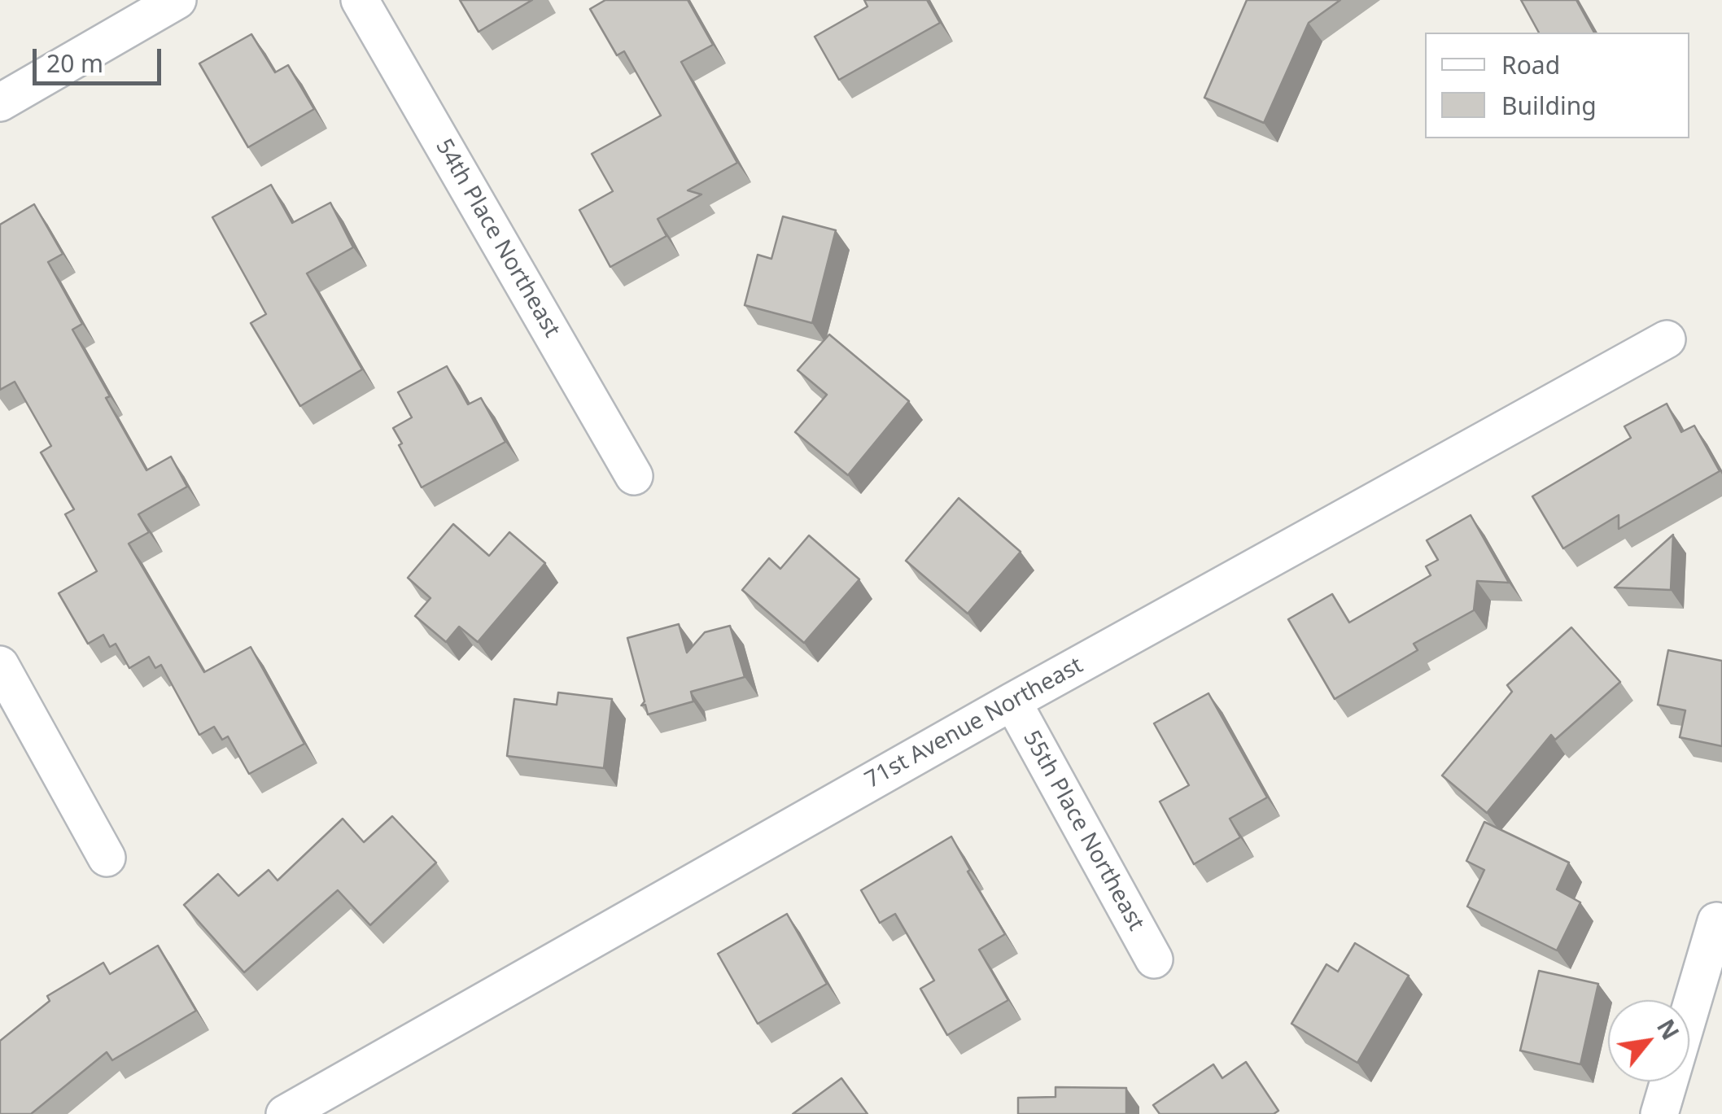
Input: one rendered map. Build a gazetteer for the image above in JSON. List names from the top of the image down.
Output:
{
  "streets": {
    "street": ["54th Place Northeast", "71st Avenue Northeast", "55th Place Northeast"]
  },
  "crossings": [
    ["71st Avenue Northeast", "55th Place Northeast"]
  ],
  "legend": ["Road", "Building"],
  "scale_bar": "20 m",
  "north": "top right"
}
